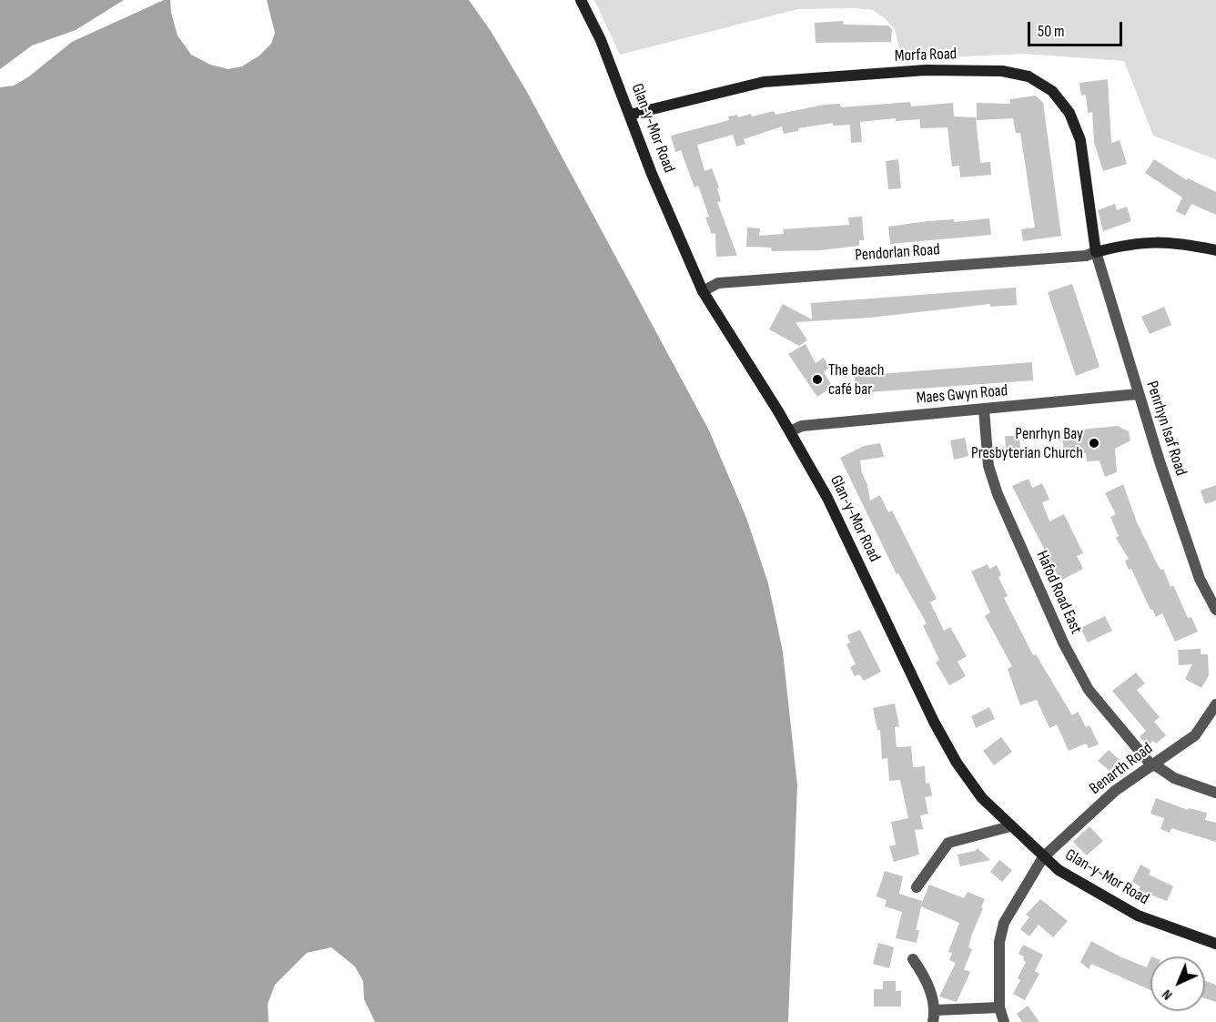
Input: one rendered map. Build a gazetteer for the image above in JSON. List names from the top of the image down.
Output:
{
  "streets": {
    "street": [
      "Morfa Road",
      "Glan-y-Mor Road",
      "Pendorlan Road",
      "Maes Gwyn Road",
      "Penrhyn Isaf Road",
      "Hafod Road East",
      "Benarth Road"
    ]
  },
  "crossings": [
    ["Morfa Road", "Glan-y-Mor Road"],
    ["Morfa Road", "Pendorlan Road"],
    ["Morfa Road", "Penrhyn Isaf Road"],
    ["Glan-y-Mor Road", "Pendorlan Road"],
    ["Glan-y-Mor Road", "Maes Gwyn Road"],
    ["Glan-y-Mor Road", "Benarth Road"],
    ["Pendorlan Road", "Penrhyn Isaf Road"],
    ["Maes Gwyn Road", "Penrhyn Isaf Road"],
    ["Maes Gwyn Road", "Hafod Road East"],
    ["Hafod Road East", "Benarth Road"]
  ],
  "places": ["The beach café bar", "Penrhyn Bay Presbyterian Church"],
  "scale_bar": "50 m",
  "north": "bottom left"
}
